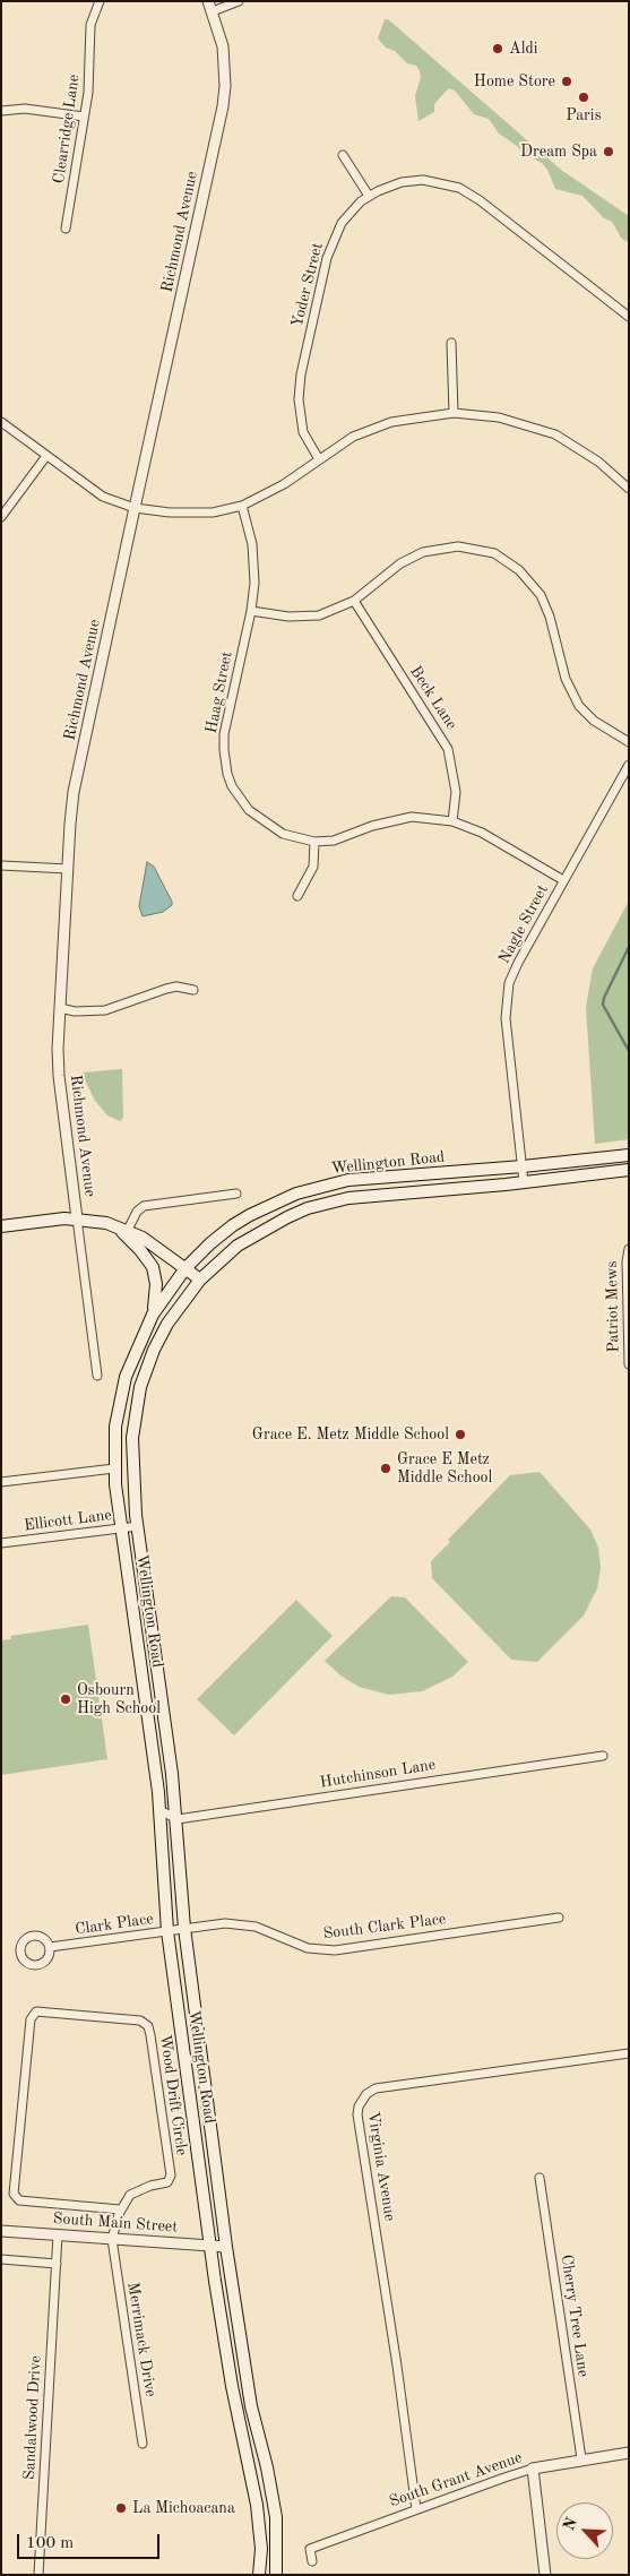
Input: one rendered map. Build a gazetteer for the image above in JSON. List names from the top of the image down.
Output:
{
  "streets": {
    "main road": ["Wellington Road"],
    "street": [
      "Clearridge Lane",
      "Richmond Avenue",
      "Yoder Street",
      "Haag Street",
      "Beck Lane",
      "Nagle Street",
      "Patriot Mews",
      "Ellicott Lane",
      "Hutchinson Lane",
      "Clark Place",
      "South Clark Place",
      "Wood Drift Circle",
      "Virginia Avenue",
      "South Main Street",
      "Cherry Tree Lane",
      "Merrimack Drive",
      "Sandalwood Drive",
      "South Grant Avenue"
    ]
  },
  "crossings": [
    ["Haag Street", "Beck Lane"],
    ["Haag Street", "Nagle Street"],
    ["Nagle Street", "Wellington Road"],
    ["Wellington Road", "Ellicott Lane"],
    ["Wellington Road", "Hutchinson Lane"],
    ["Wellington Road", "Clark Place"],
    ["Wellington Road", "South Clark Place"],
    ["Wellington Road", "South Main Street"],
    ["Clark Place", "South Clark Place"],
    ["Virginia Avenue", "South Grant Avenue"],
    ["South Main Street", "Merrimack Drive"],
    ["South Main Street", "Sandalwood Drive"],
    ["Cherry Tree Lane", "South Grant Avenue"]
  ],
  "places": [
    "Aldi",
    "Home Store",
    "Paris",
    "Dream Spa",
    "Grace E. Metz Middle School",
    "Grace E Metz Middle School",
    "Osbourn High School",
    "La Michoacana"
  ],
  "scale_bar": "100 m",
  "north": "top left"
}
